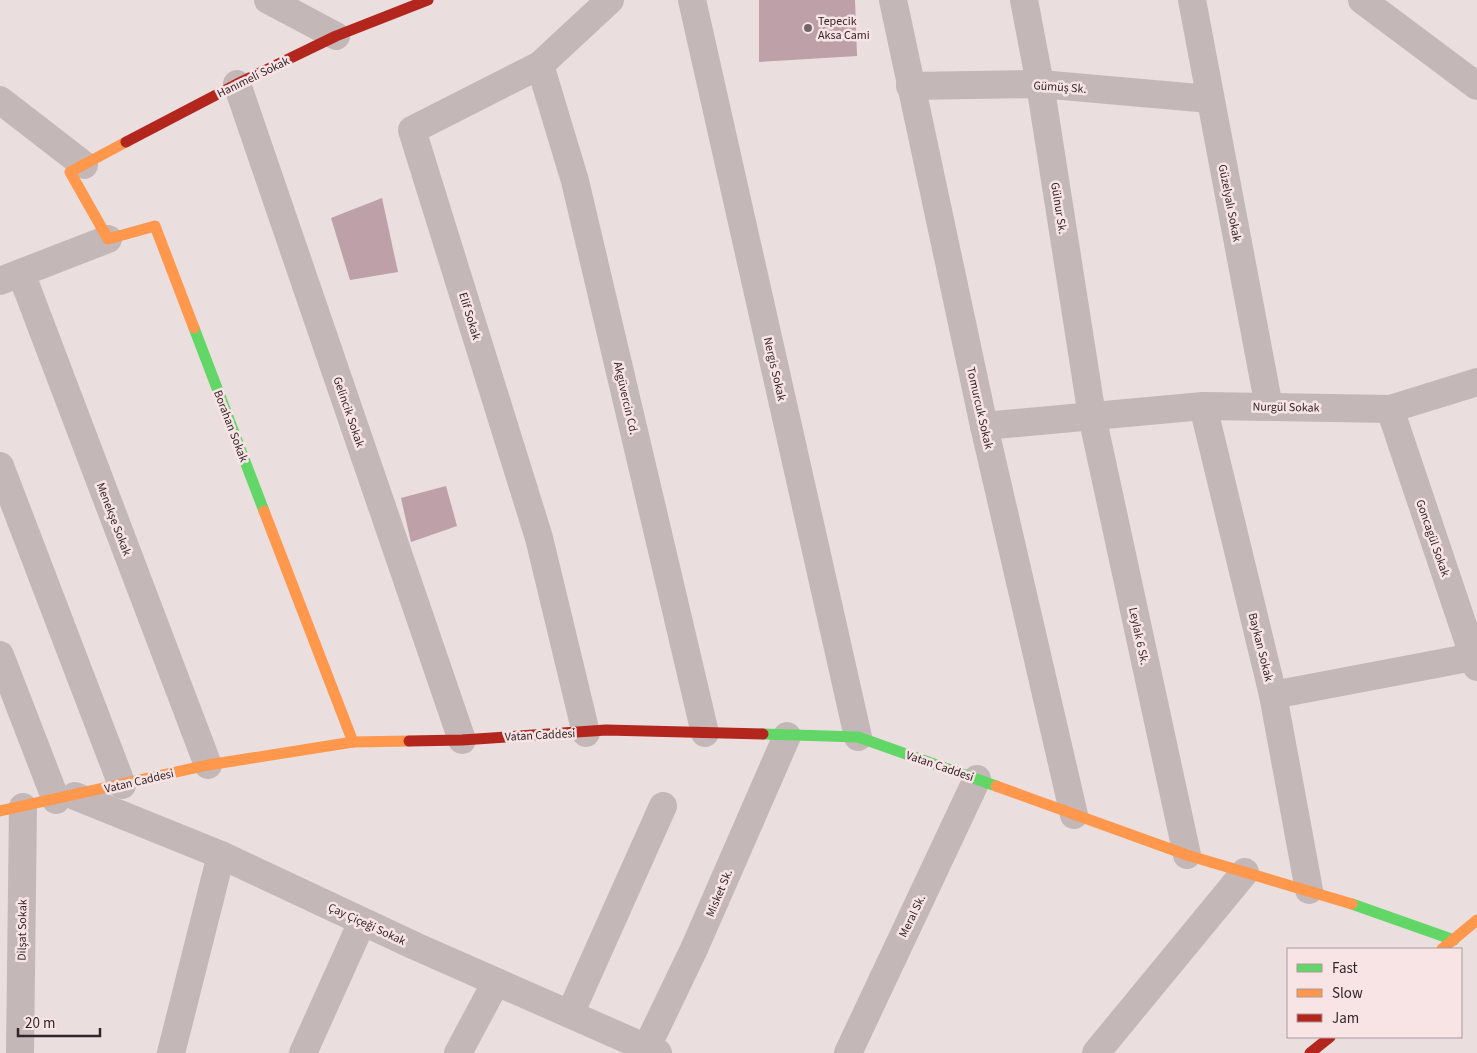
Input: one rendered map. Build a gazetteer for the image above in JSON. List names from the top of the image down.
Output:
{
  "streets": {
    "street": [
      "Hanımeli Sokak",
      "Gümüş Sk.",
      "Güzelyalı Sokak",
      "Gülnur Sk.",
      "Elif Sokak",
      "Nergis Sokak",
      "Akgüvercin Cd.",
      "Nurgül Sokak",
      "Tomurcuk Sokak",
      "Gelincik Sokak",
      "Borahan Sokak",
      "Menekşe Sokak",
      "Goncagül Sokak",
      "Leylak 6 Sk.",
      "Baykan Sokak",
      "Vatan Caddesi",
      "Misket Sk.",
      "Meral Sk.",
      "Çay Çiçeği Sokak",
      "Dilşat Sokak"
    ]
  },
  "crossings": [
    ["Hanımeli Sokak", "Gelincik Sokak"],
    ["Gümüş Sk.", "Güzelyalı Sokak"],
    ["Gümüş Sk.", "Gülnur Sk."],
    ["Gümüş Sk.", "Tomurcuk Sokak"],
    ["Güzelyalı Sokak", "Nurgül Sokak"],
    ["Gülnur Sk.", "Nurgül Sokak"],
    ["Gülnur Sk.", "Leylak 6 Sk."],
    ["Elif Sokak", "Akgüvercin Cd."],
    ["Elif Sokak", "Vatan Caddesi"],
    ["Nergis Sokak", "Vatan Caddesi"],
    ["Akgüvercin Cd.", "Vatan Caddesi"],
    ["Nurgül Sokak", "Tomurcuk Sokak"],
    ["Nurgül Sokak", "Goncagül Sokak"],
    ["Nurgül Sokak", "Leylak 6 Sk."],
    ["Nurgül Sokak", "Baykan Sokak"],
    ["Tomurcuk Sokak", "Vatan Caddesi"],
    ["Gelincik Sokak", "Vatan Caddesi"],
    ["Borahan Sokak", "Vatan Caddesi"],
    ["Menekşe Sokak", "Vatan Caddesi"],
    ["Leylak 6 Sk.", "Vatan Caddesi"],
    ["Baykan Sokak", "Vatan Caddesi"],
    ["Vatan Caddesi", "Misket Sk."],
    ["Vatan Caddesi", "Meral Sk."],
    ["Vatan Caddesi", "Çay Çiçeği Sokak"],
    ["Vatan Caddesi", "Dilşat Sokak"],
    ["Misket Sk.", "Çay Çiçeği Sokak"]
  ],
  "places": ["Tepecik Aksa Cami"],
  "legend": ["Fast", "Slow", "Jam"],
  "scale_bar": "20 m"
}
